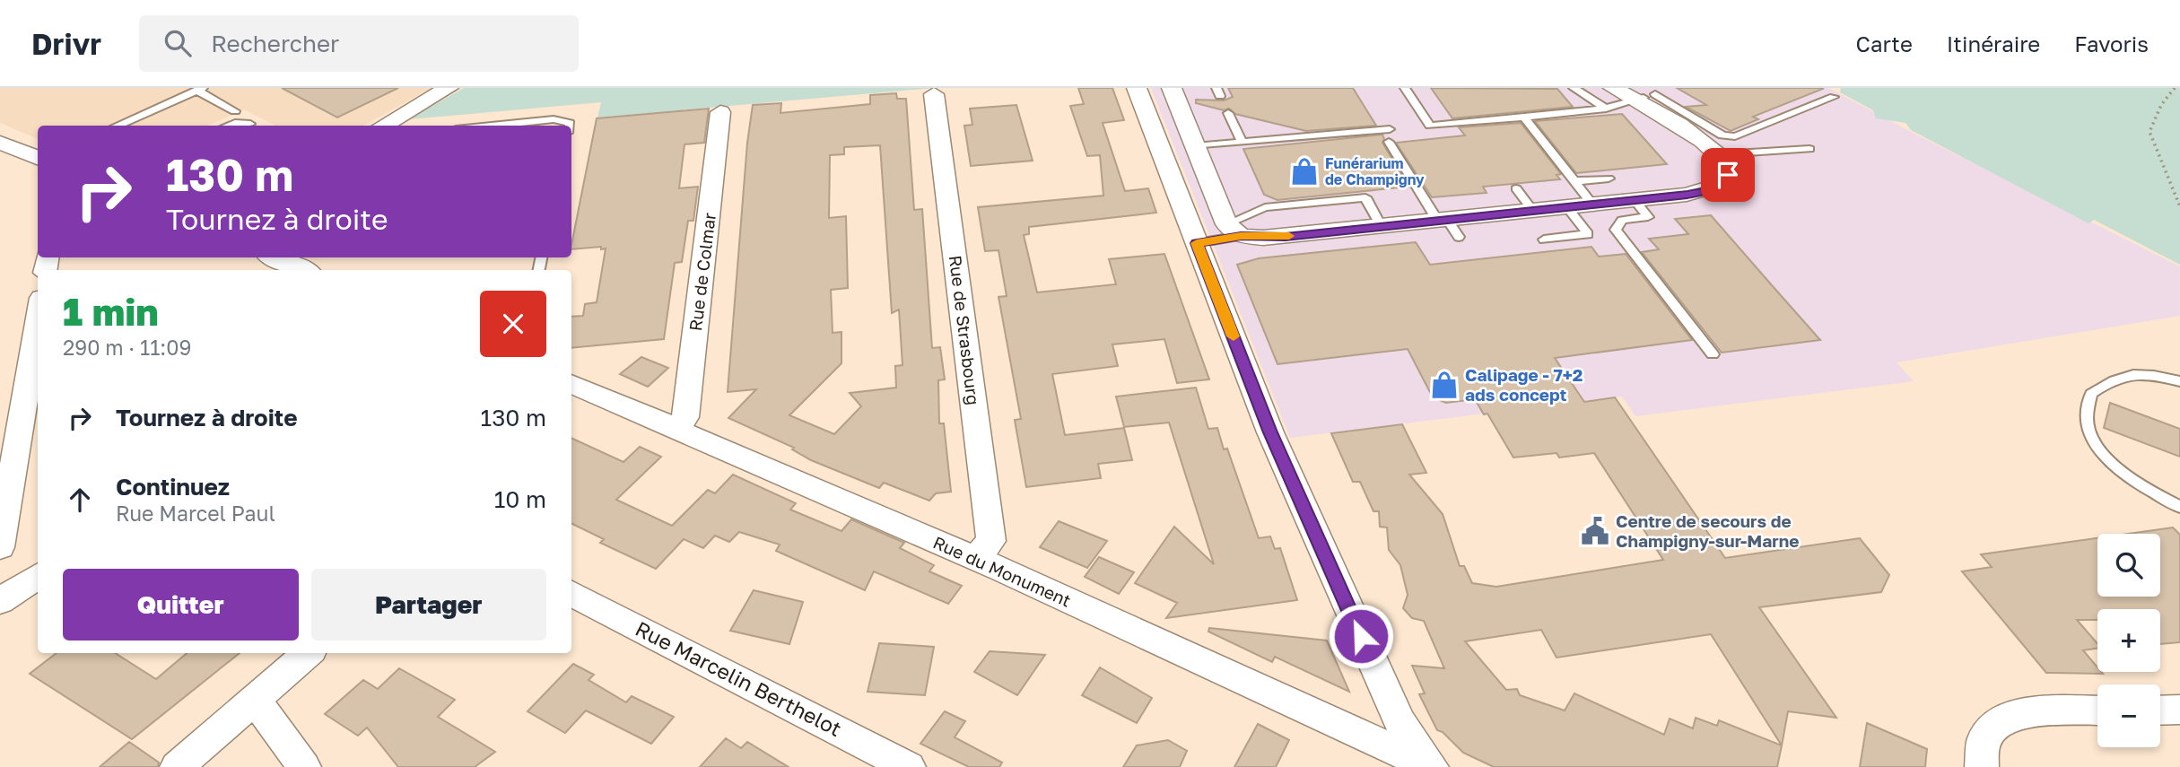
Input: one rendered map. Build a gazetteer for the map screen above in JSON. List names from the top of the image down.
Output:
{
  "streets": {
    "street": [
      "Rue de Colmar",
      "Rue de Strasbourg",
      "Rue du Monument",
      "Rue Marcelin Berthelot"
    ]
  },
  "crossings": [
    ["Rue de Colmar", "Rue du Monument"],
    ["Rue de Strasbourg", "Rue du Monument"]
  ],
  "places": {
    "shop": ["Funérarium de Champigny", "Calipage - 7+2 ads concept"],
    "public building": ["Centre de secours de Champigny-sur-Marne"]
  },
  "page": {
    "header": "Drivr",
    "search": "Rechercher",
    "nav": ["Carte", "Itinéraire", "Favoris"],
    "turn": ["130 m", "Tournez à droite"],
    "heading": ["1 min", "290 m · 11:09"],
    "list": [
      {
        "name": "Tournez à droite",
        "value": "130 m"
      },
      {
        "name": "Continuez",
        "note": "Rue Marcel Paul",
        "value": "10 m"
      }
    ],
    "map_buttons": ["+", "−"],
    "buttons": ["Quitter", "Partager"]
  }
}
